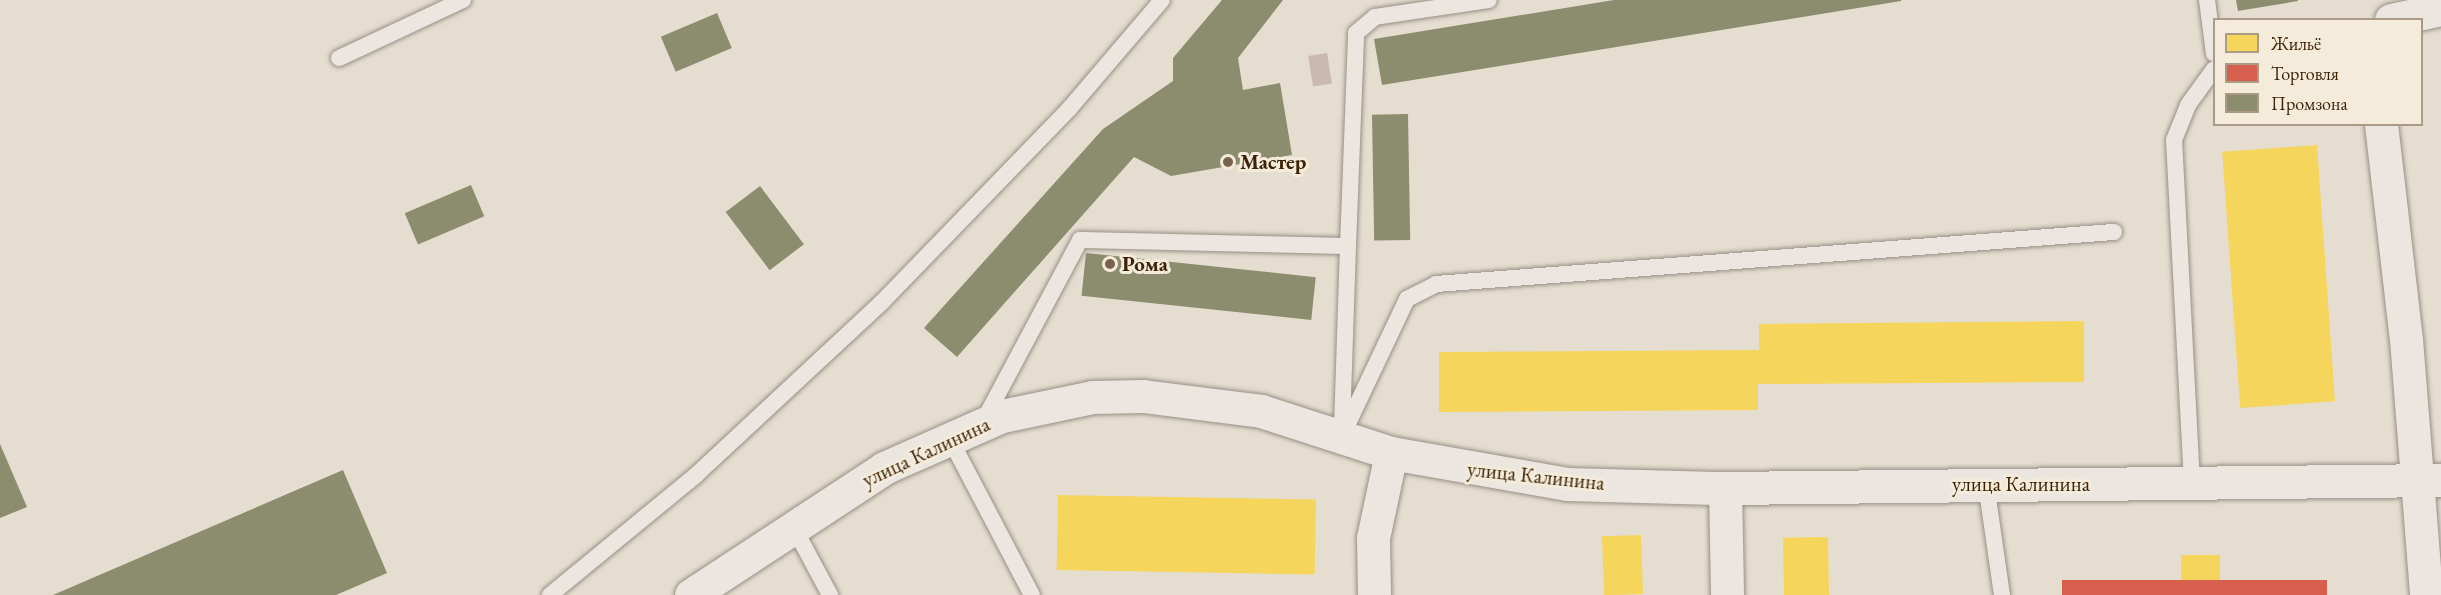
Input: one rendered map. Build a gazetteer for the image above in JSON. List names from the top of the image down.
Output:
{
  "streets": {
    "street": ["улица Калинина"]
  },
  "places": ["Мастер", "Рома"],
  "legend": ["Жильё", "Торговля", "Промзона"]
}
